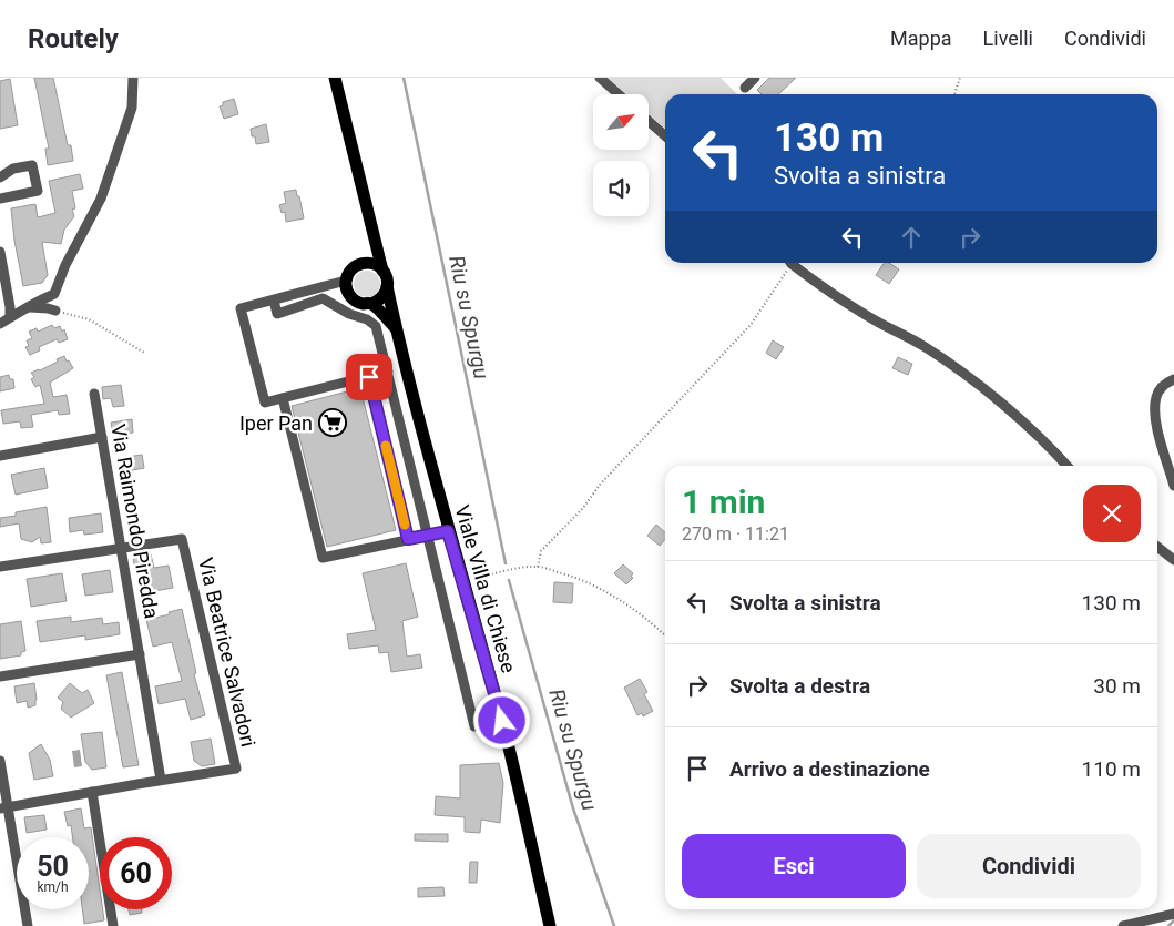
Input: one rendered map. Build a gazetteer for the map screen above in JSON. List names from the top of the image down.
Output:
{
  "streets": {
    "main road": ["Viale Villa di Chiese"],
    "street": ["Via Raimondo Piredda", "Via Beatrice Salvadori"]
  },
  "crossings": [
    ["Via Raimondo Piredda", "Via Beatrice Salvadori"]
  ],
  "water": ["Riu su Spurgu"],
  "places": {
    "supermarket": ["Iper Pan"]
  },
  "north": "top right",
  "page": {
    "header": "Routely",
    "nav": ["Mappa", "Livelli", "Condividi"],
    "turn": ["130 m", "Svolta a sinistra"],
    "heading": ["1 min", "270 m · 11:21"],
    "list": [
      {
        "name": "Svolta a sinistra",
        "value": "130 m"
      },
      {
        "name": "Svolta a destra",
        "value": "30 m"
      },
      {
        "name": "Arrivo a destinazione",
        "value": "110 m"
      }
    ],
    "buttons": ["Esci", "Condividi"],
    "speed": "50 km/h",
    "limit": "60"
  }
}
